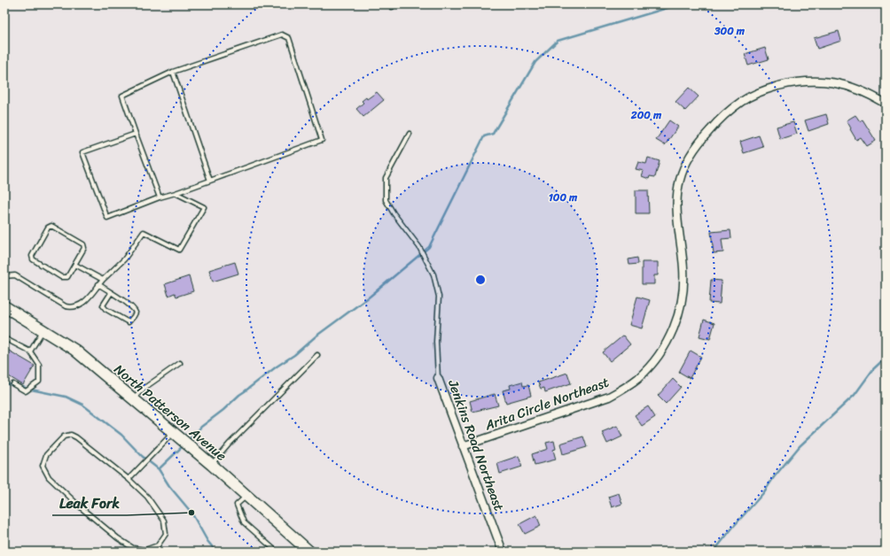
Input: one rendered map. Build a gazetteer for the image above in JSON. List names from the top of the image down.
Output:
{
  "streets": {
    "main road": ["North Patterson Avenue"],
    "street": ["Arita Circle Northeast", "Jenkins Road Northeast"]
  },
  "crossings": [
    ["Arita Circle Northeast", "Jenkins Road Northeast"]
  ],
  "places": ["Leak Fork"],
  "rings": ["300 m", "200 m", "100 m"]
}
